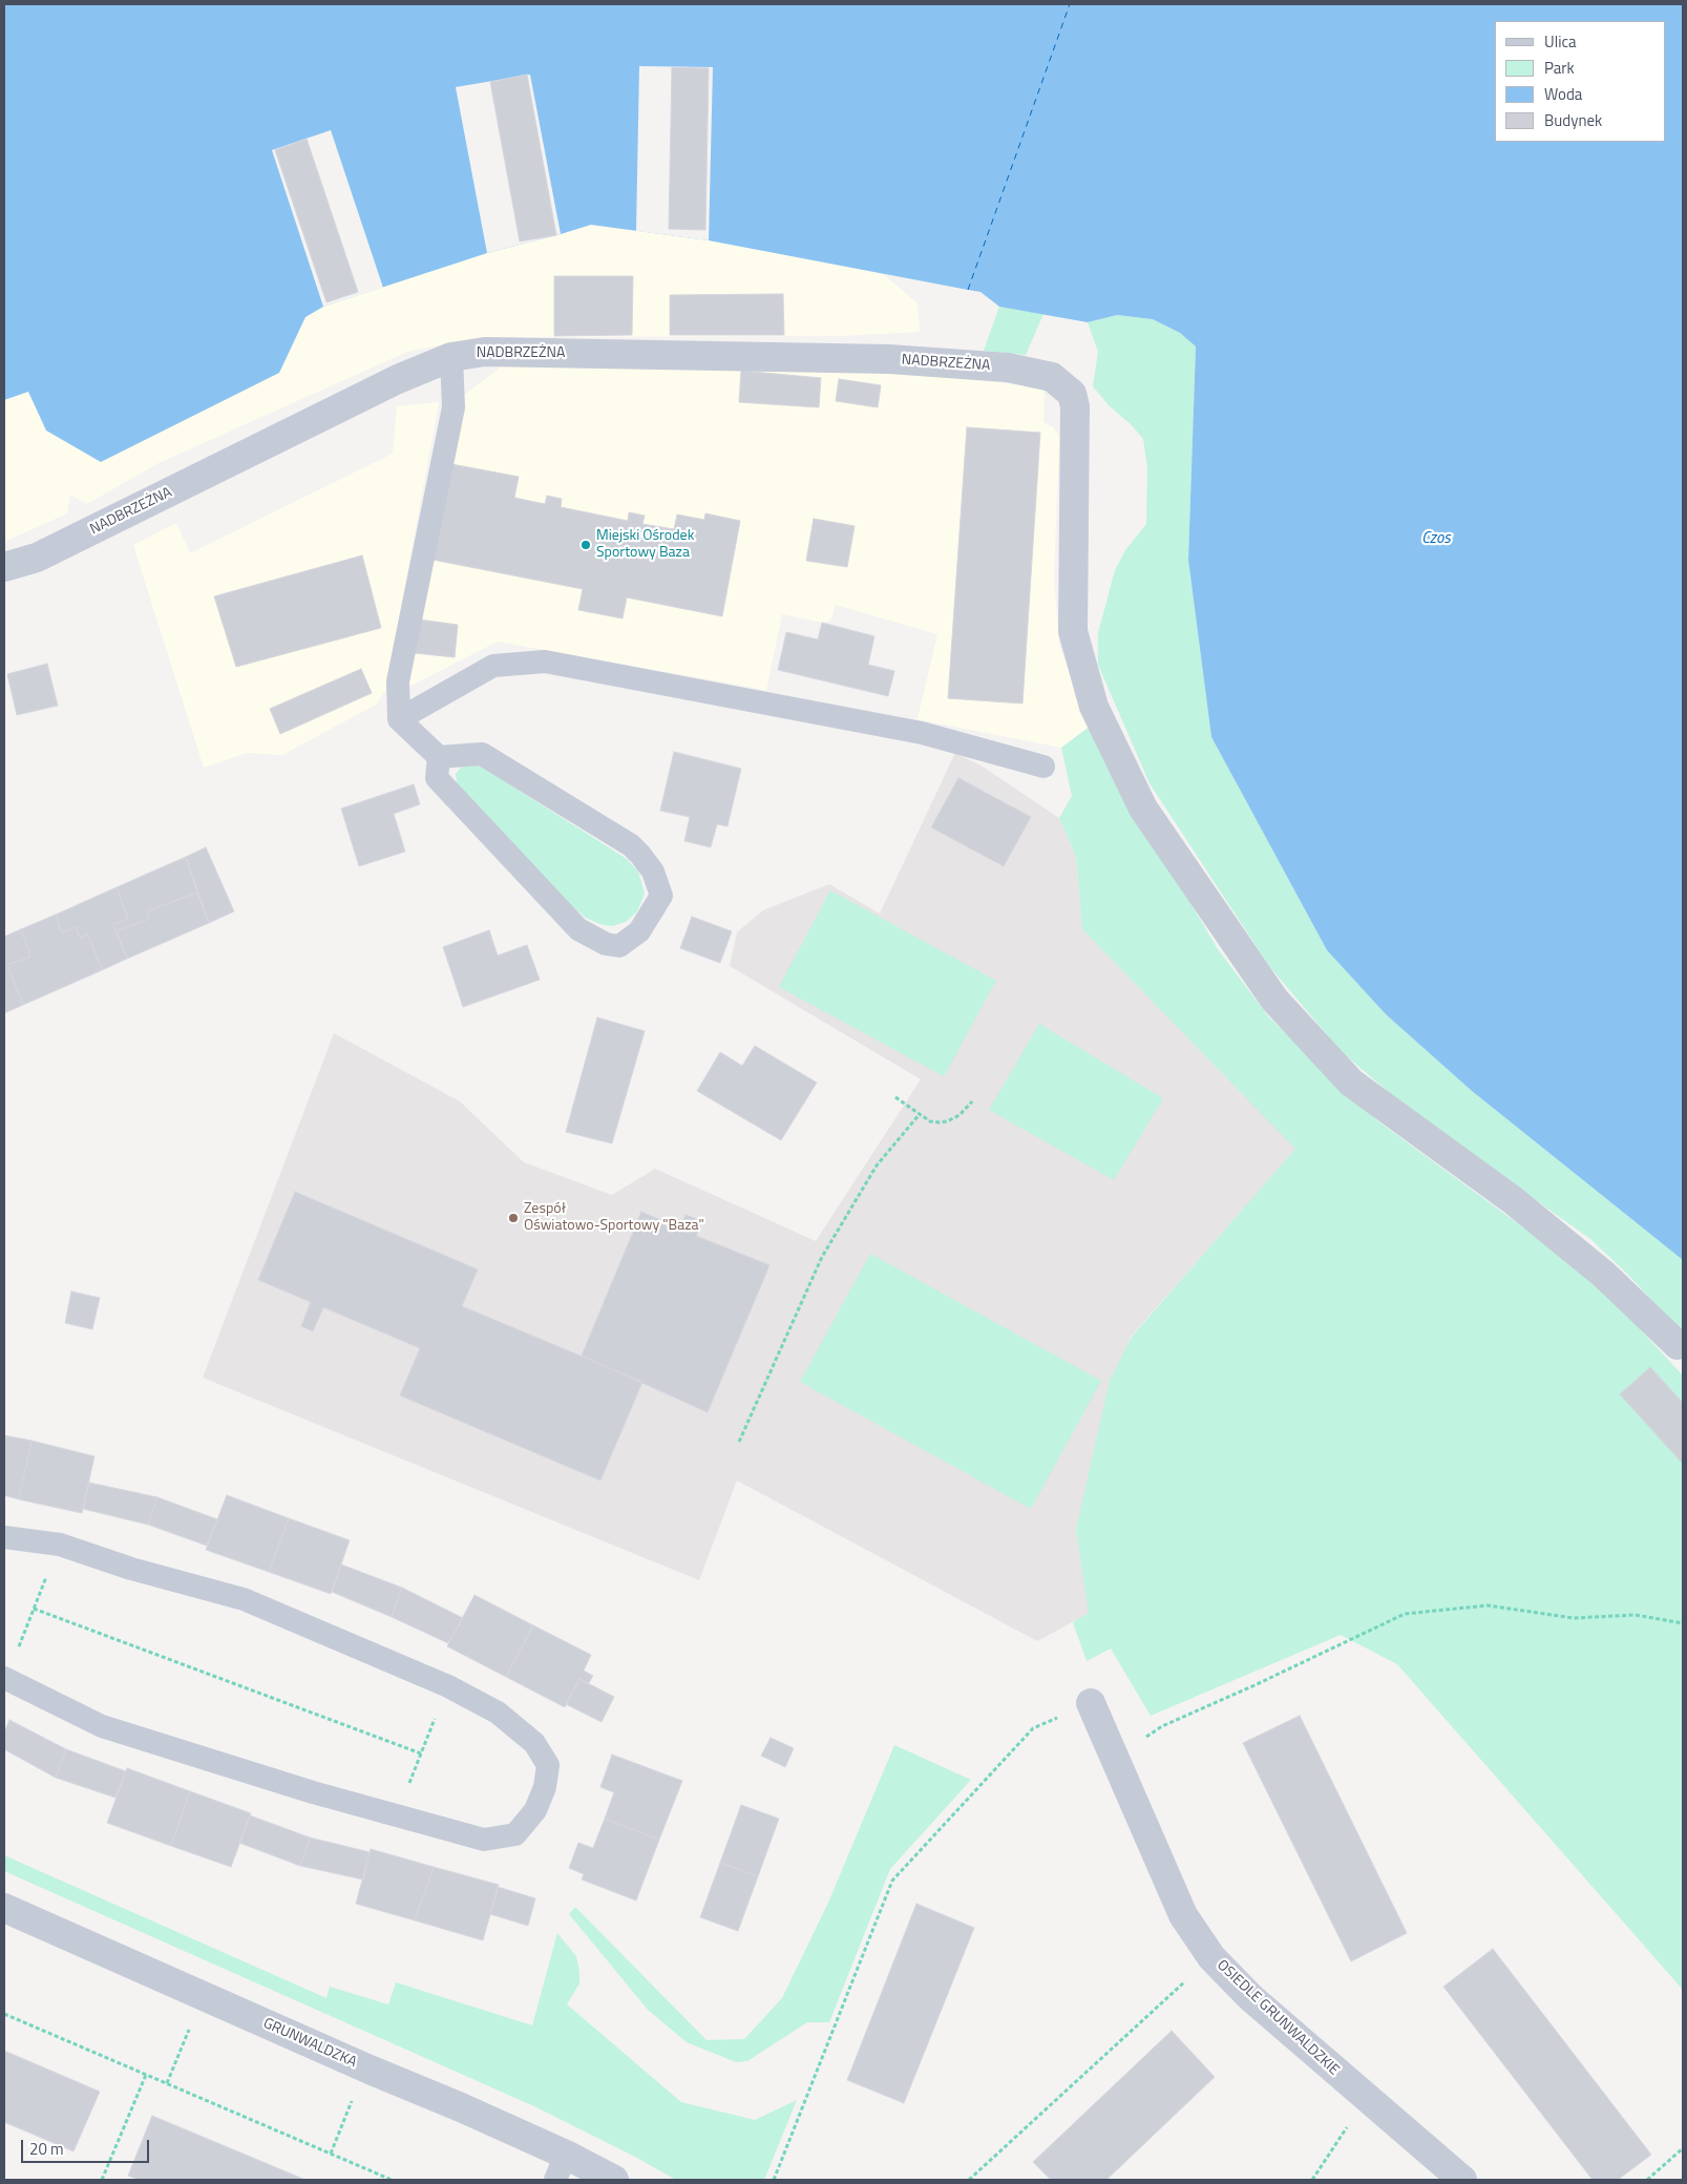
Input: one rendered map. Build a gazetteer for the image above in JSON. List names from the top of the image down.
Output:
{
  "streets": {
    "street": ["NADBRZEŻNA", "OSIEDLE GRUNWALDZKIE", "GRUNWALDZKA"]
  },
  "water": ["Czos"],
  "places": ["Miejski Ośrodek Sportowy Baza", "Zespół Oświatowo-Sportowy \"Baza\""],
  "legend": [
    "Ulica",
    "Park",
    "Woda",
    "Budynek"
  ],
  "scale_bar": "20 m"
}
